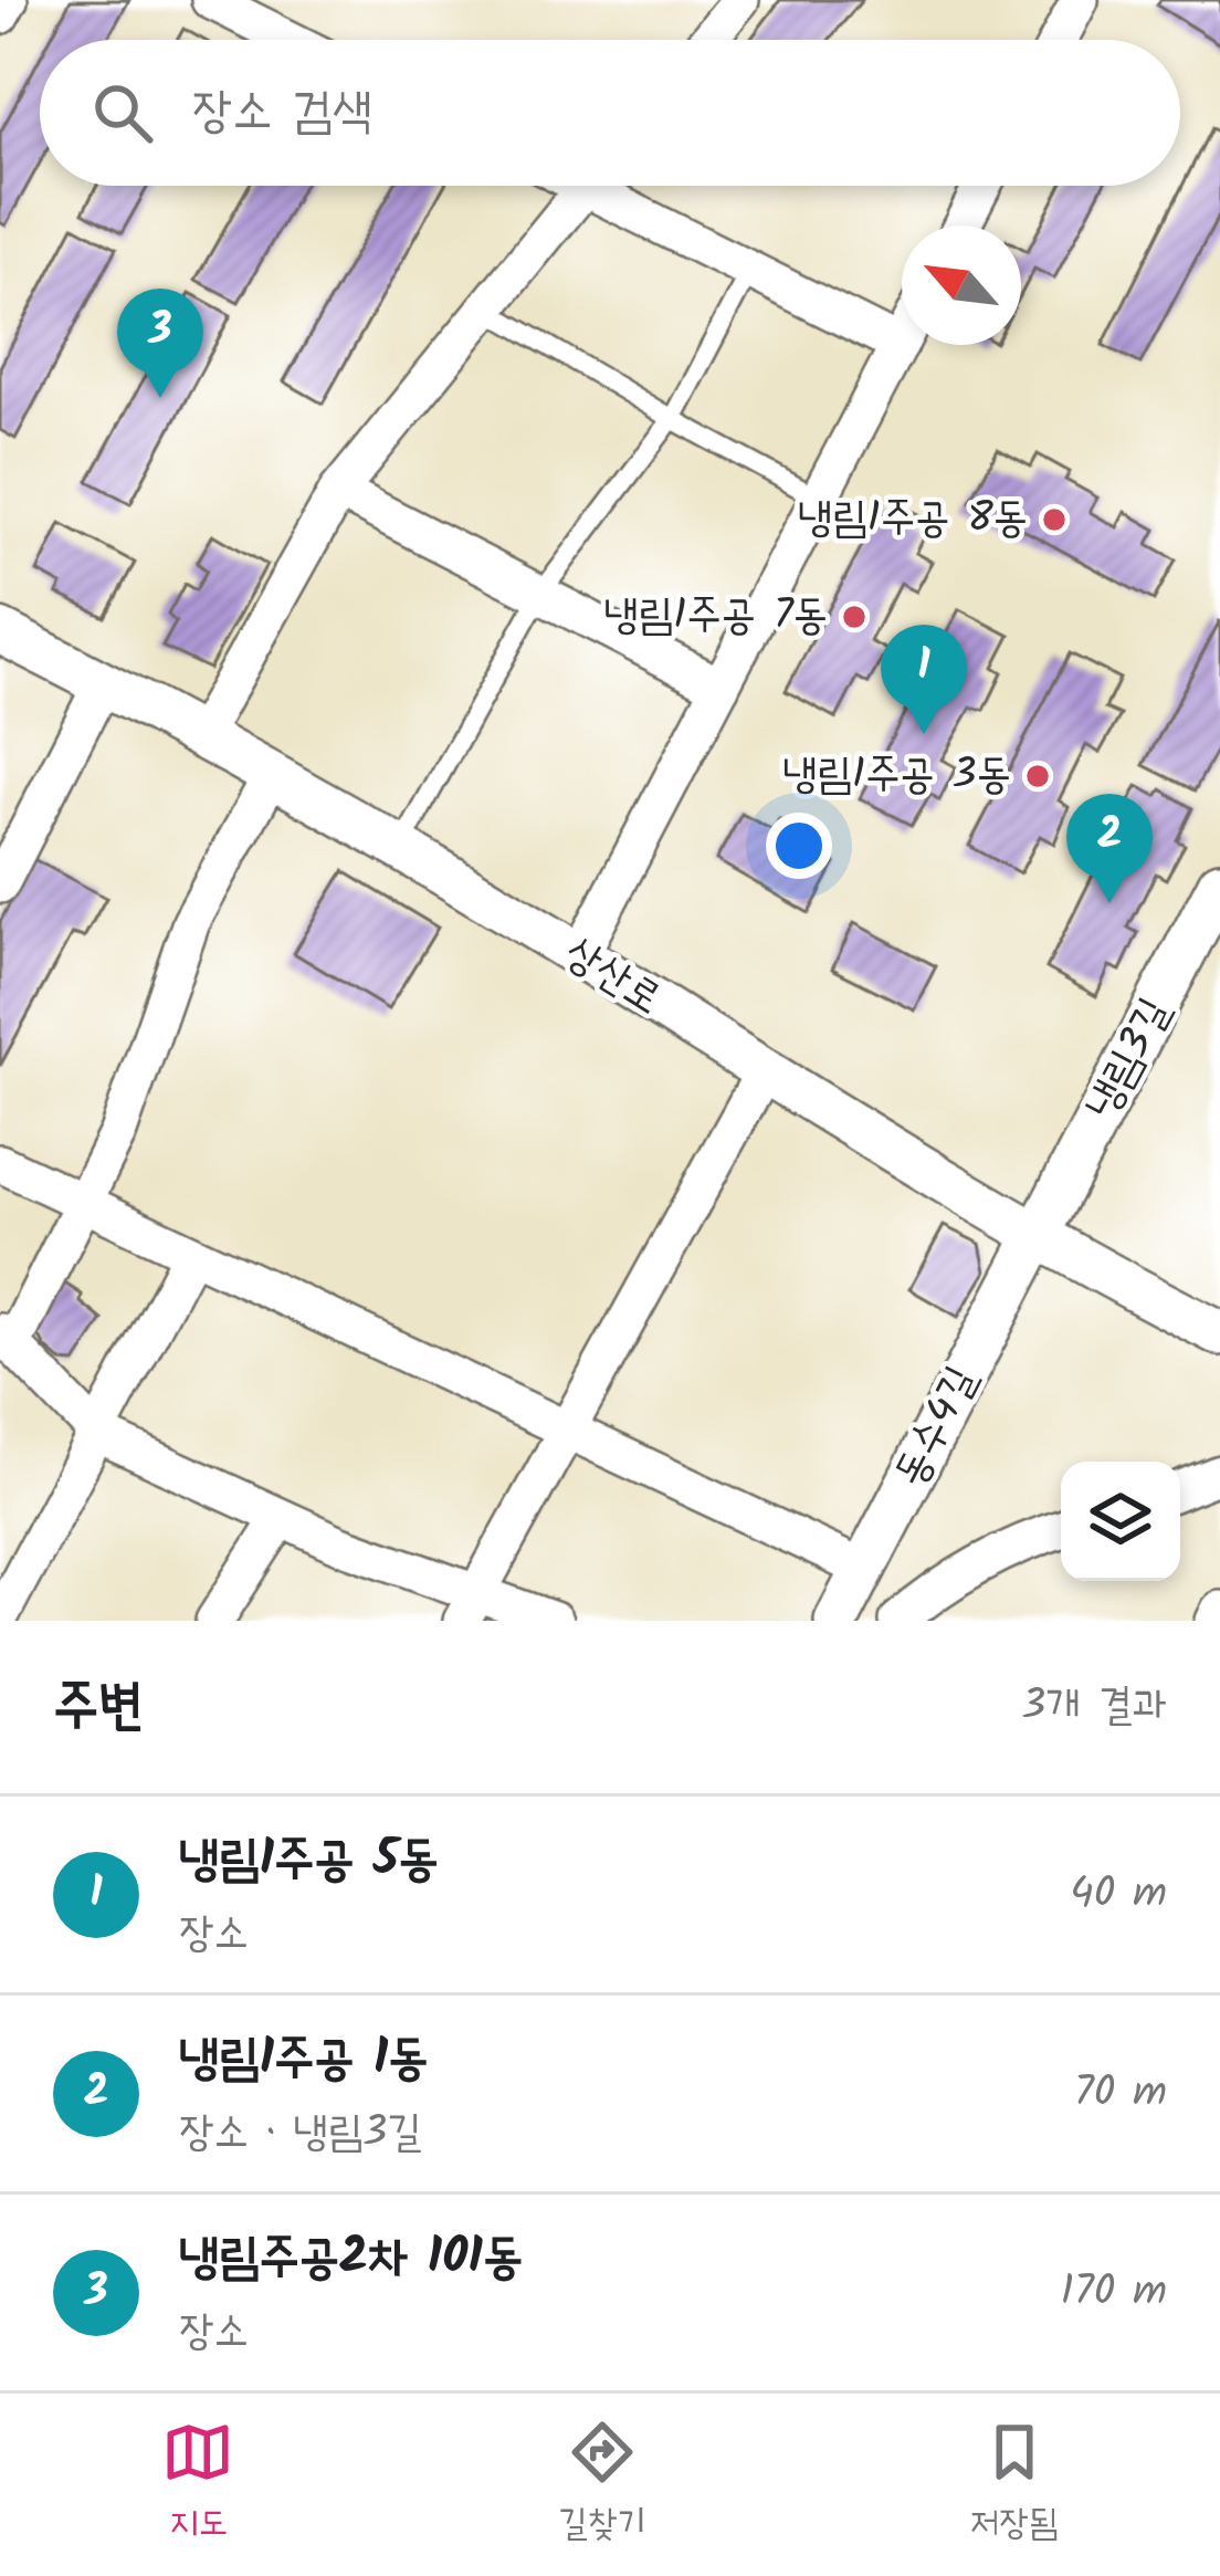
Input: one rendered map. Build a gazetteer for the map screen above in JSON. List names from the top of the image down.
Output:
{
  "streets": {
    "street": ["상산로", "냉림3길", "동수4길"]
  },
  "crossings": [
    ["상산로", "냉림3길"],
    ["상산로", "동수4길"],
    ["냉림3길", "동수4길"]
  ],
  "places": ["냉림1주공 8동", "냉림1주공 7동", "냉림1주공 3동"],
  "north": "top left",
  "page": {
    "search": "장소 검색",
    "pins": ["3", "1", "2"],
    "heading": ["주변", "3개 결과"],
    "list": [
      {
        "mark": "1",
        "name": "냉림1주공 5동",
        "note": "장소",
        "value": "40 m"
      },
      {
        "mark": "2",
        "name": "냉림1주공 1동",
        "note": "장소 · 냉림3길",
        "value": "70 m"
      },
      {
        "mark": "3",
        "name": "냉림주공2차 101동",
        "note": "장소",
        "value": "170 m"
      }
    ],
    "nav": ["지도", "길찾기", "저장됨"]
  }
}
